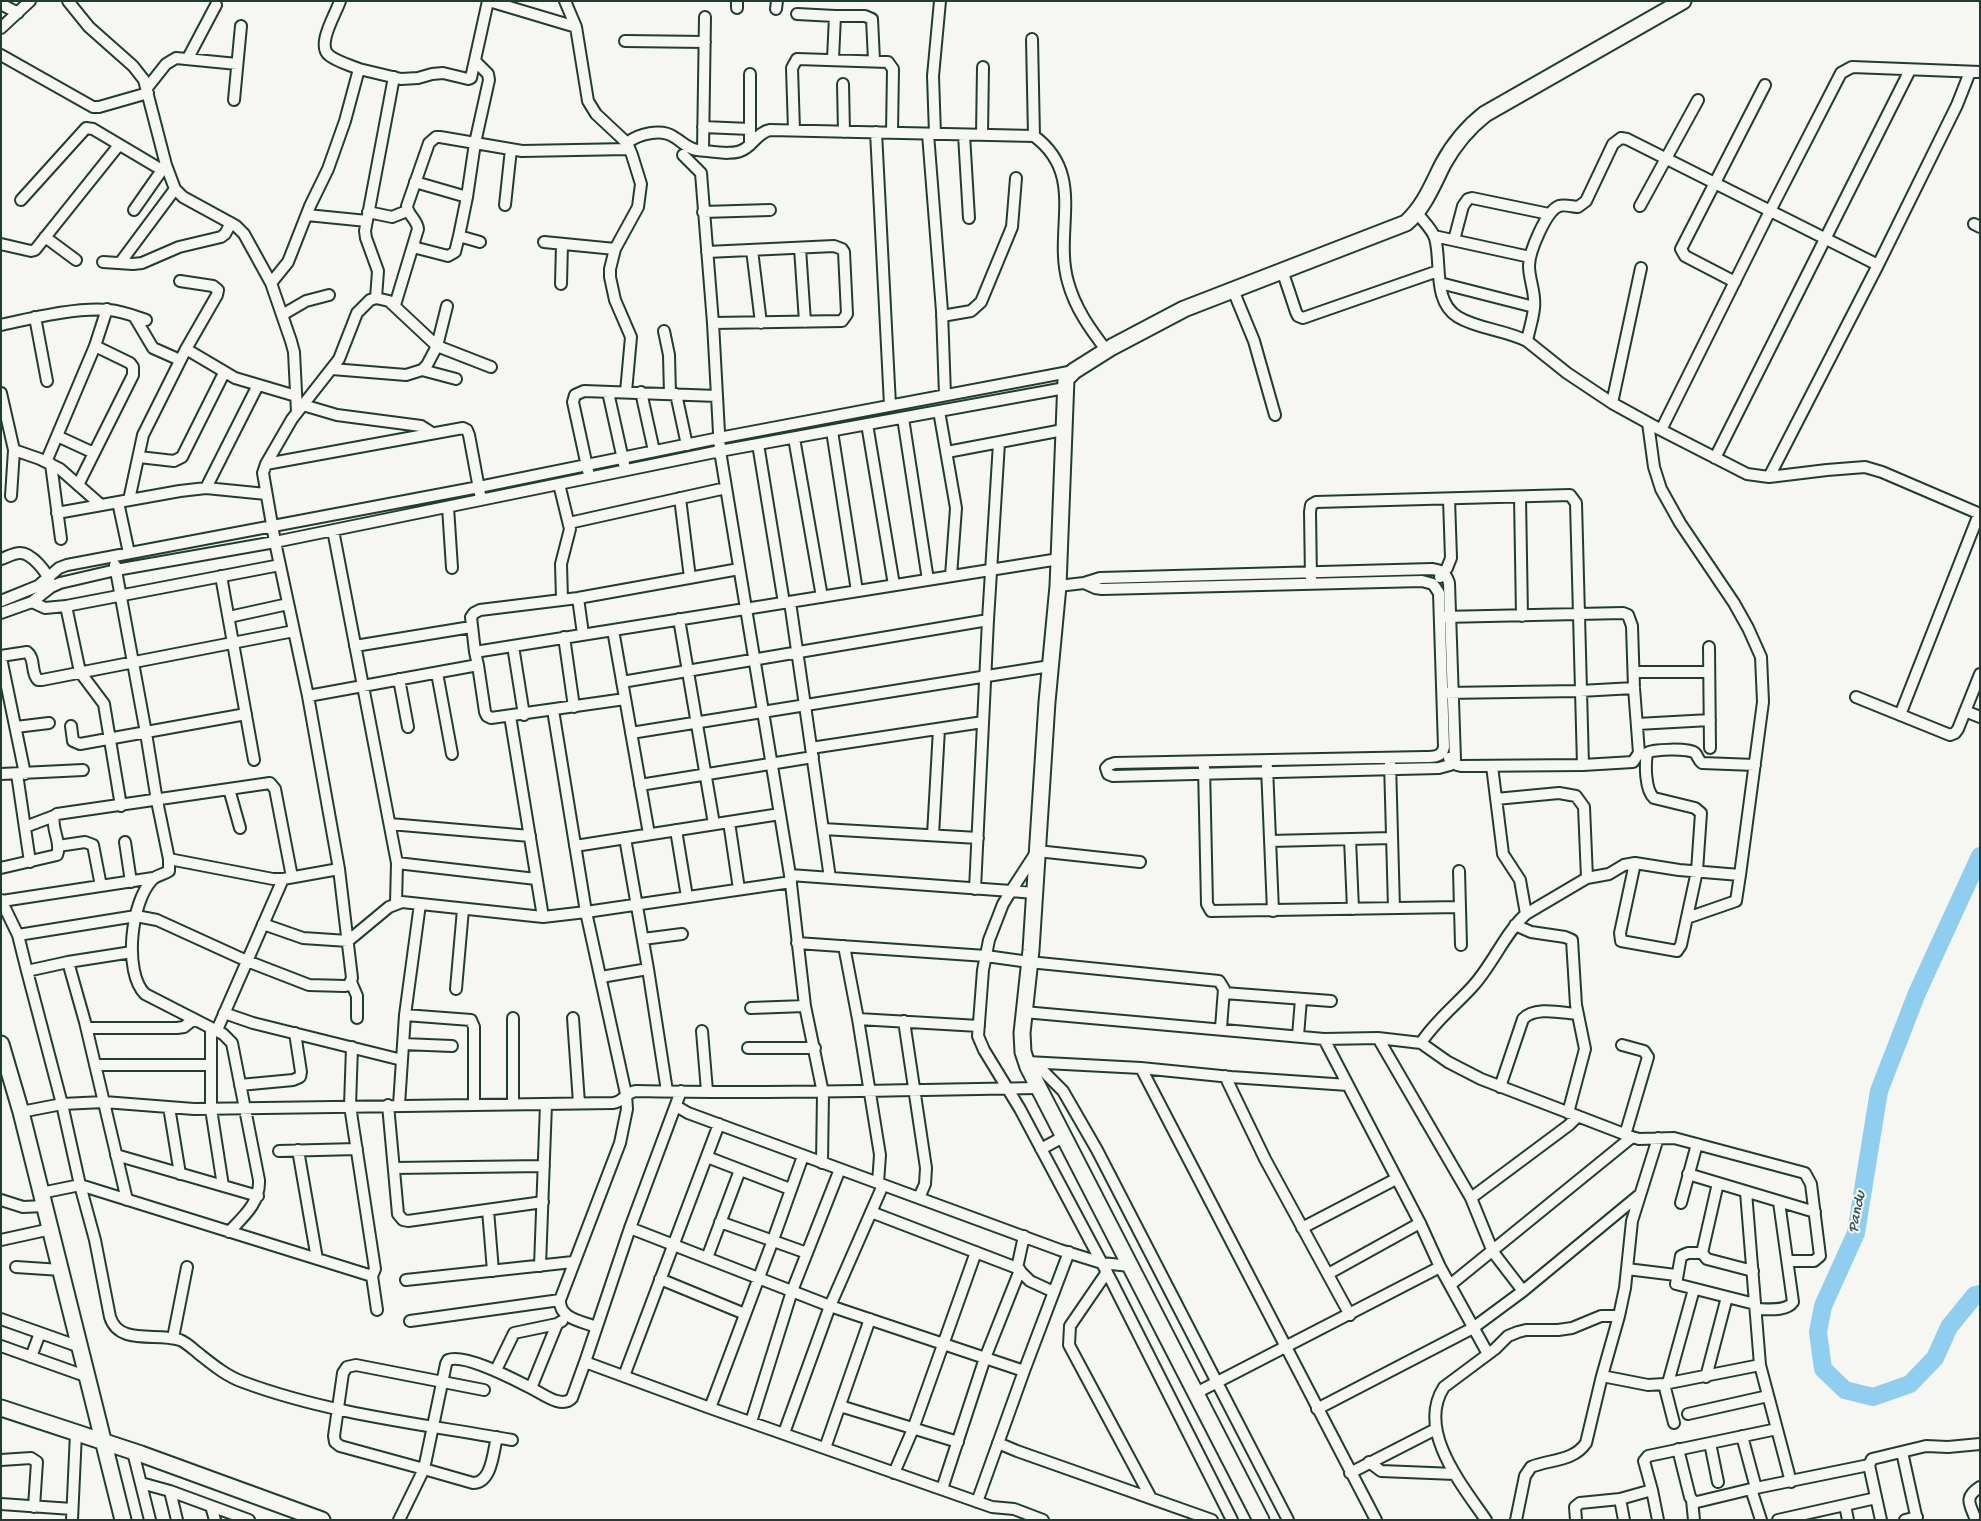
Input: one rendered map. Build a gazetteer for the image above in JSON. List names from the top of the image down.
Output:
{
  "water": ["Pandu"]
}
